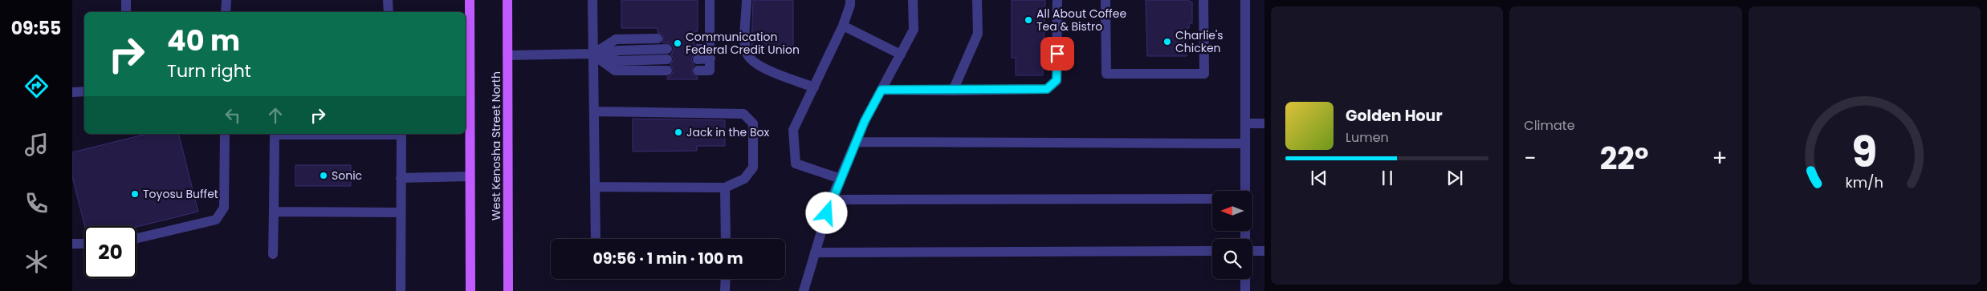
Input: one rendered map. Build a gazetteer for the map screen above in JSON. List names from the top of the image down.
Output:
{
  "streets": {
    "main road": ["West Kenosha Street North"]
  },
  "places": [
    "All About Coffee Tea & Bistro",
    "Charlie's Chicken",
    "Communication Federal Credit Union",
    "Jack in the Box",
    "Sonic",
    "Toyosu Buffet"
  ],
  "north": "left",
  "page": {
    "tabs": "09:55",
    "tile": "Climate",
    "turn": ["40 m", "Turn right"],
    "song": ["Golden Hour", "Lumen"],
    "heat": ["−", "22°", "+"],
    "limit": "20",
    "trip": "09:56 · 1 min · 100 m",
    "gauge": ["9", "km/h"]
  }
}
